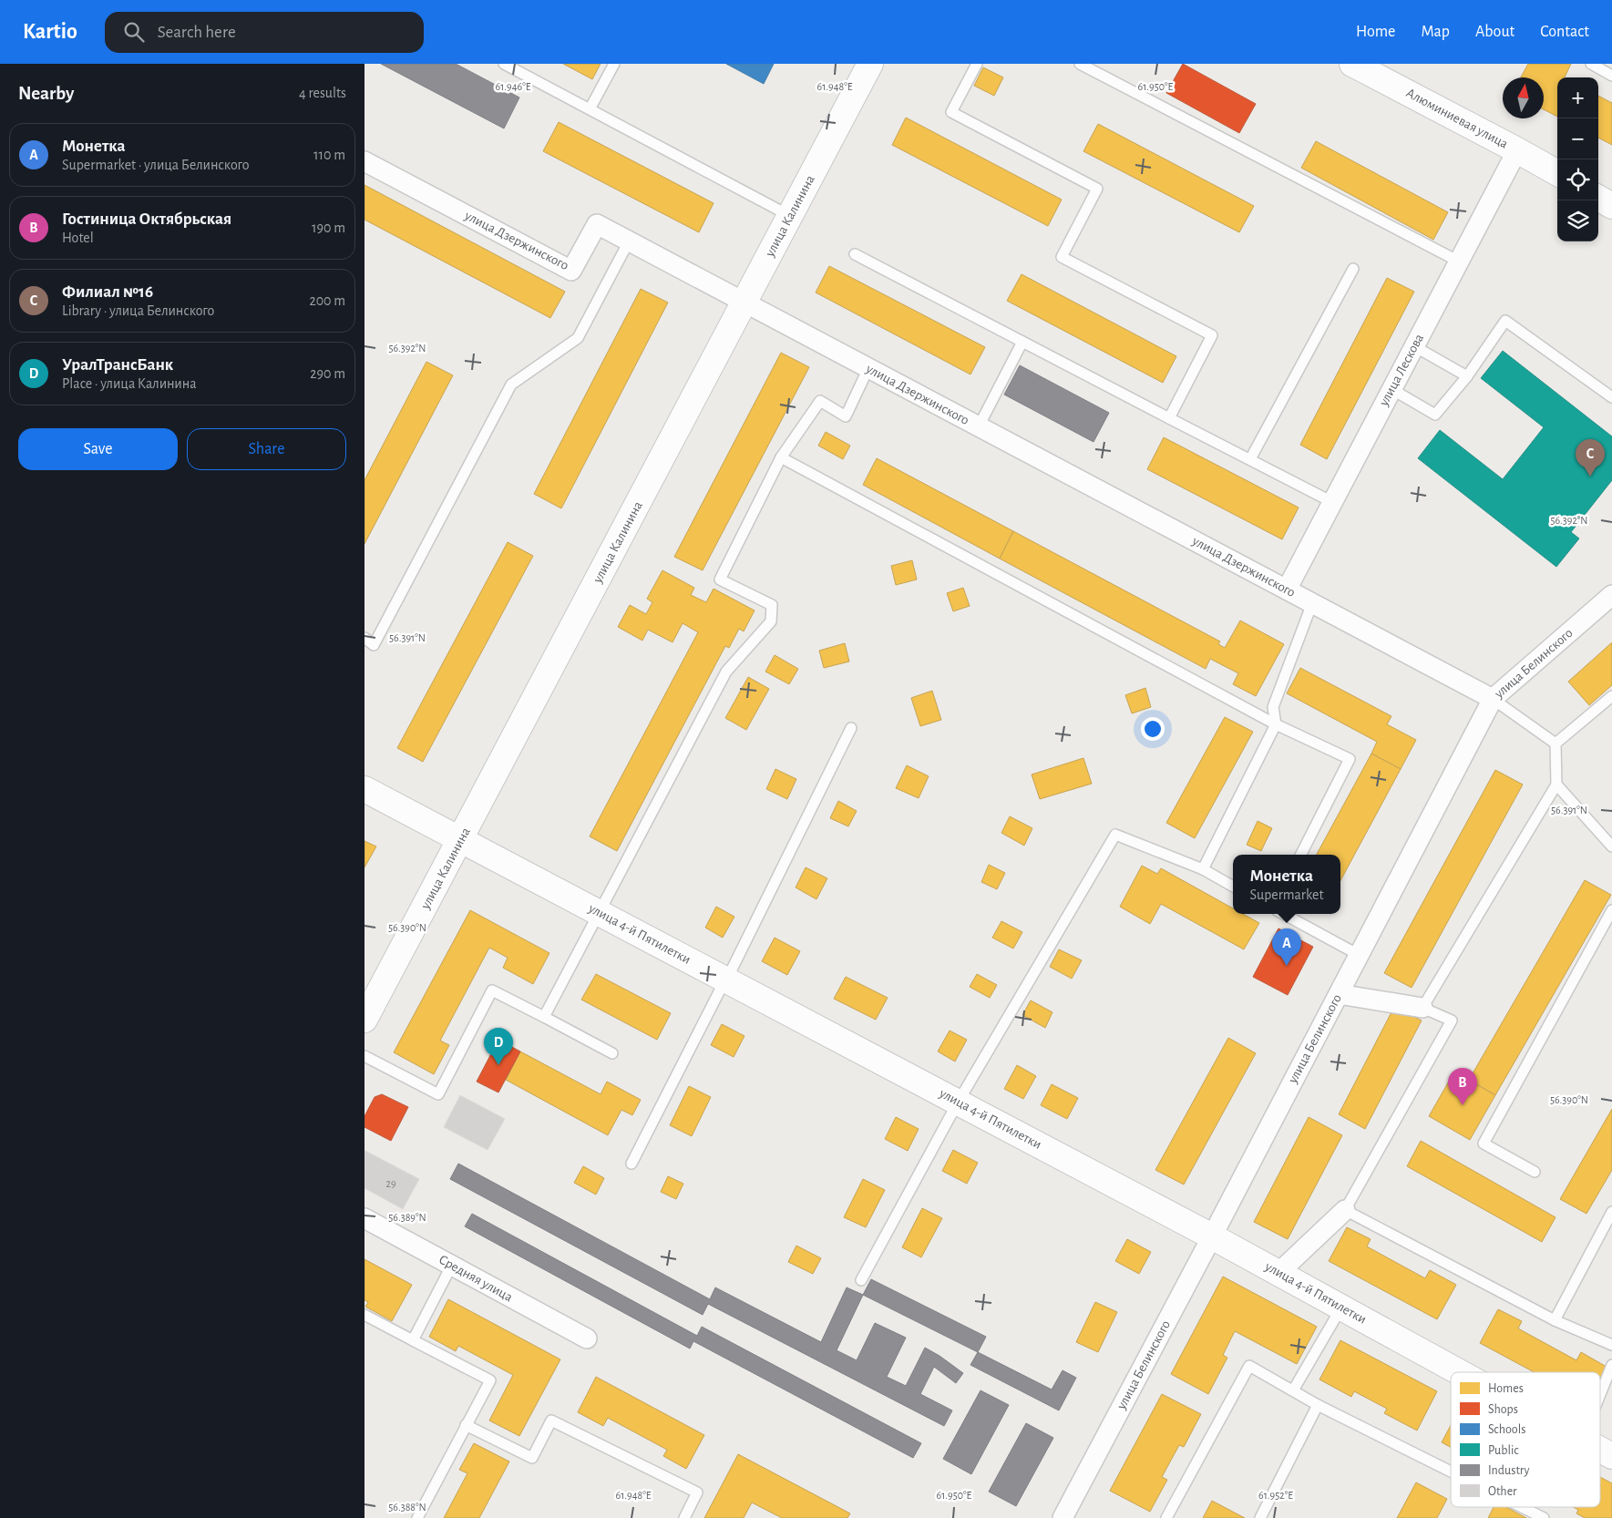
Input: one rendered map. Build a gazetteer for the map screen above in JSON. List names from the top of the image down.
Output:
{
  "streets": {
    "street": [
      "Алюминиевая улица",
      "улица Калинина",
      "улица Дзержинского",
      "улица Лескова",
      "улица Белинского",
      "улица 4-й Пятилетки",
      "Средняя улица"
    ]
  },
  "crossings": [
    ["Алюминиевая улица", "улица Лескова"],
    ["улица Калинина", "улица Дзержинского"],
    ["улица Калинина", "улица 4-й Пятилетки"],
    ["улица Дзержинского", "улица Лескова"],
    ["улица Дзержинского", "улица Белинского"],
    ["улица Белинского", "улица 4-й Пятилетки"]
  ],
  "house_numbers": ["29"],
  "legend": [
    "Homes",
    "Shops",
    "Schools",
    "Public",
    "Industry",
    "Other"
  ],
  "north": "top",
  "page": {
    "header": "Kartio",
    "search": "Search here",
    "nav": [
      "Home",
      "Map",
      "About",
      "Contact"
    ],
    "heading": ["Nearby", "4 results"],
    "map_buttons": ["+", "−"],
    "list": [
      {
        "mark": "A",
        "name": "Монетка",
        "note": "Supermarket · улица Белинского",
        "value": "110 m"
      },
      {
        "mark": "B",
        "name": "Гостиница Октябрьская",
        "note": "Hotel",
        "value": "190 m"
      },
      {
        "mark": "C",
        "name": "Филиал №16",
        "note": "Library · улица Белинского",
        "value": "200 m"
      },
      {
        "mark": "D",
        "name": "УралТрансБанк",
        "note": "Place · улица Калинина",
        "value": "290 m"
      }
    ],
    "buttons": ["Save", "Share"],
    "pins": [
      "C",
      "A",
      "D",
      "B"
    ],
    "popup": ["Монетка", "Supermarket"]
  },
  "coordinates": [
    "61.946°E",
    "61.948°E",
    "61.950°E",
    "56.392°N",
    "56.391°N",
    "56.390°N",
    "56.389°N",
    "61.952°E",
    "56.388°N"
  ]
}
